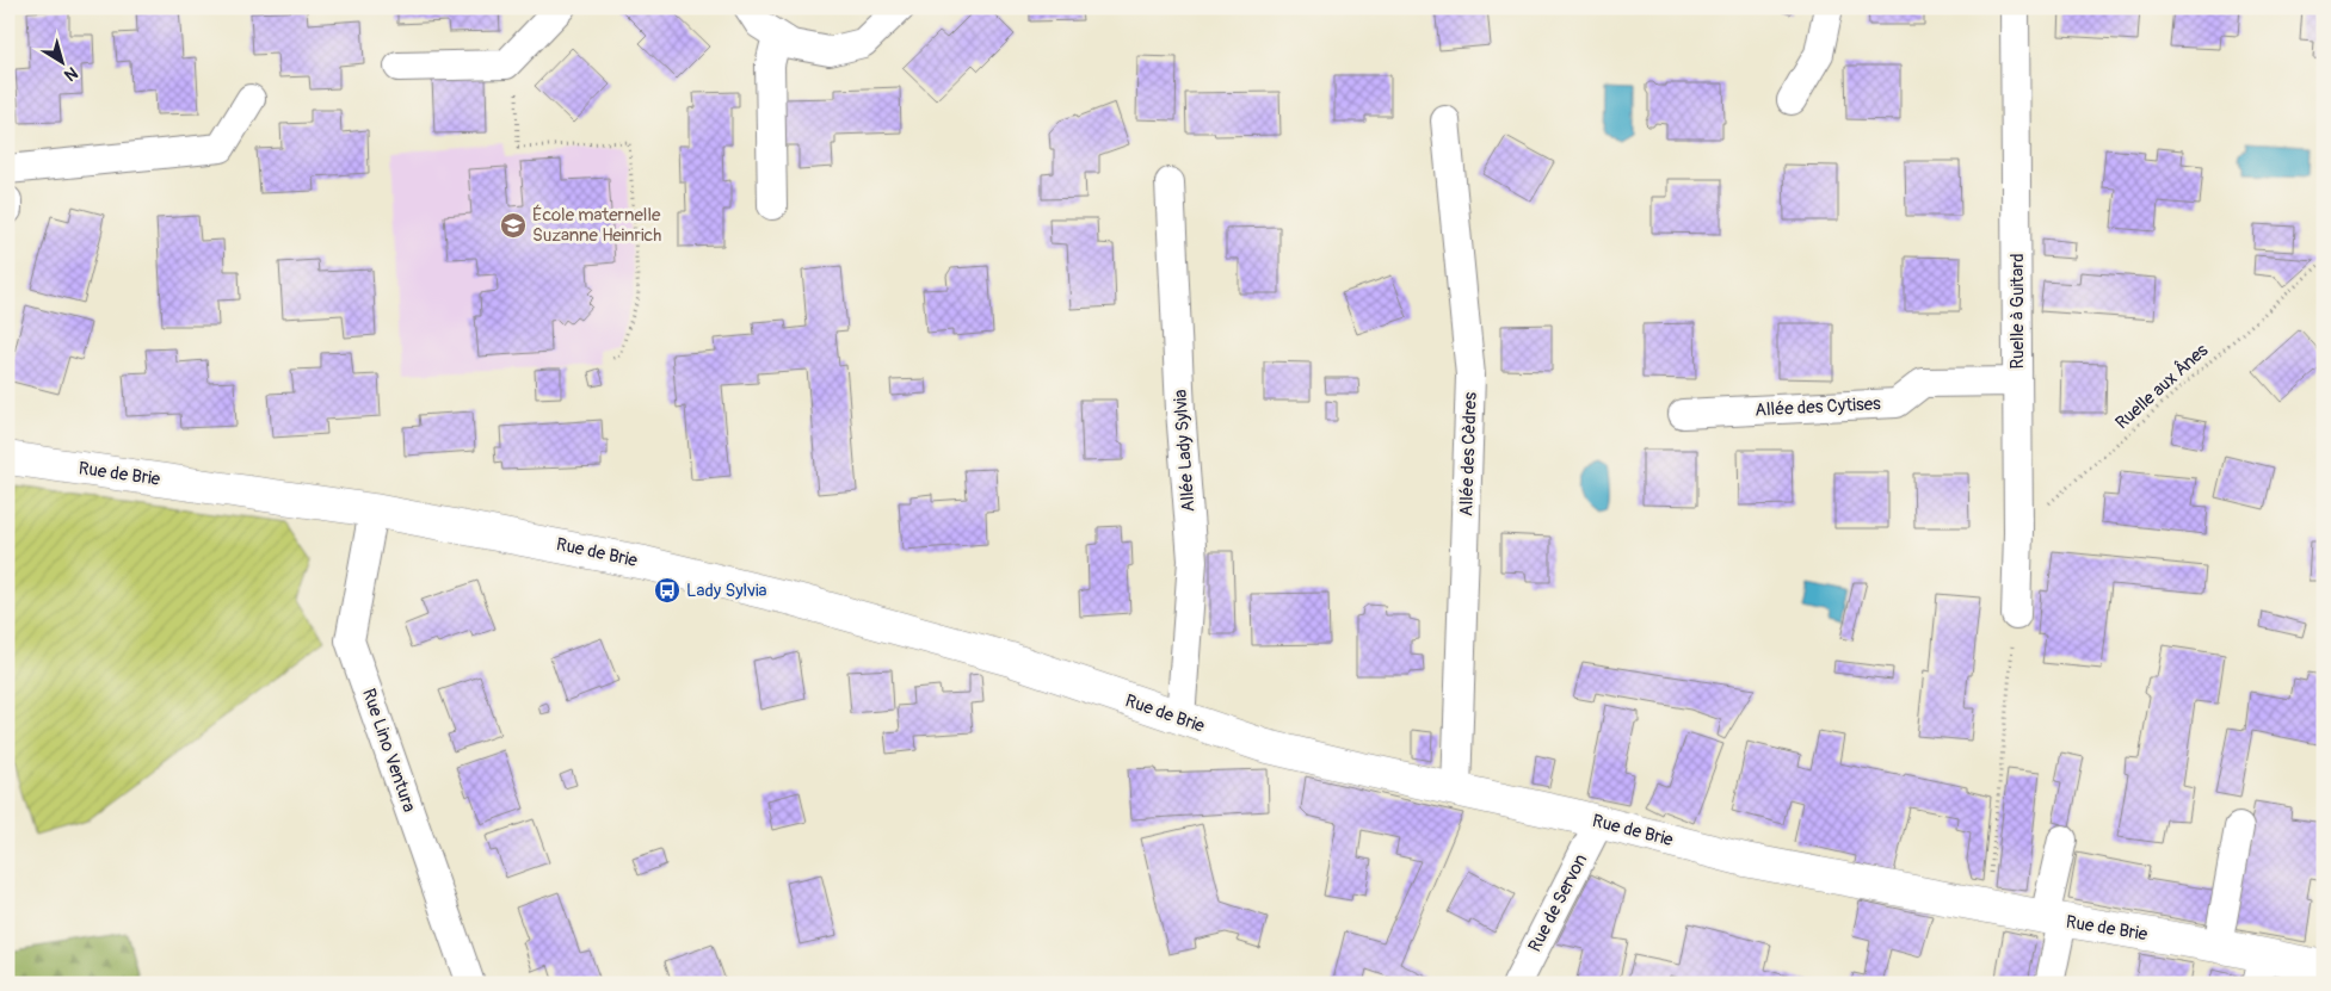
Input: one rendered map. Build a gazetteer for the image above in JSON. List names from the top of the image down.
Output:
{
  "streets": {
    "street": [
      "Ruelle à Guitard",
      "Allée des Cytises",
      "Allée Lady Sylvia",
      "Allée des Cèdres",
      "Rue de Brie",
      "Rue Lino Ventura",
      "Rue de Servon"
    ],
    "path": ["Ruelle aux Ânes"]
  },
  "crossings": [
    ["Ruelle à Guitard", "Ruelle aux Ânes"],
    ["Ruelle à Guitard", "Allée des Cytises"],
    ["Allée Lady Sylvia", "Rue de Brie"],
    ["Allée des Cèdres", "Rue de Brie"],
    ["Rue de Brie", "Rue Lino Ventura"],
    ["Rue de Brie", "Rue de Servon"]
  ],
  "places": {
    "school or university": ["École maternelle Suzanne Heinrich"],
    "bus stop": ["Lady Sylvia"]
  },
  "north": "bottom right"
}
